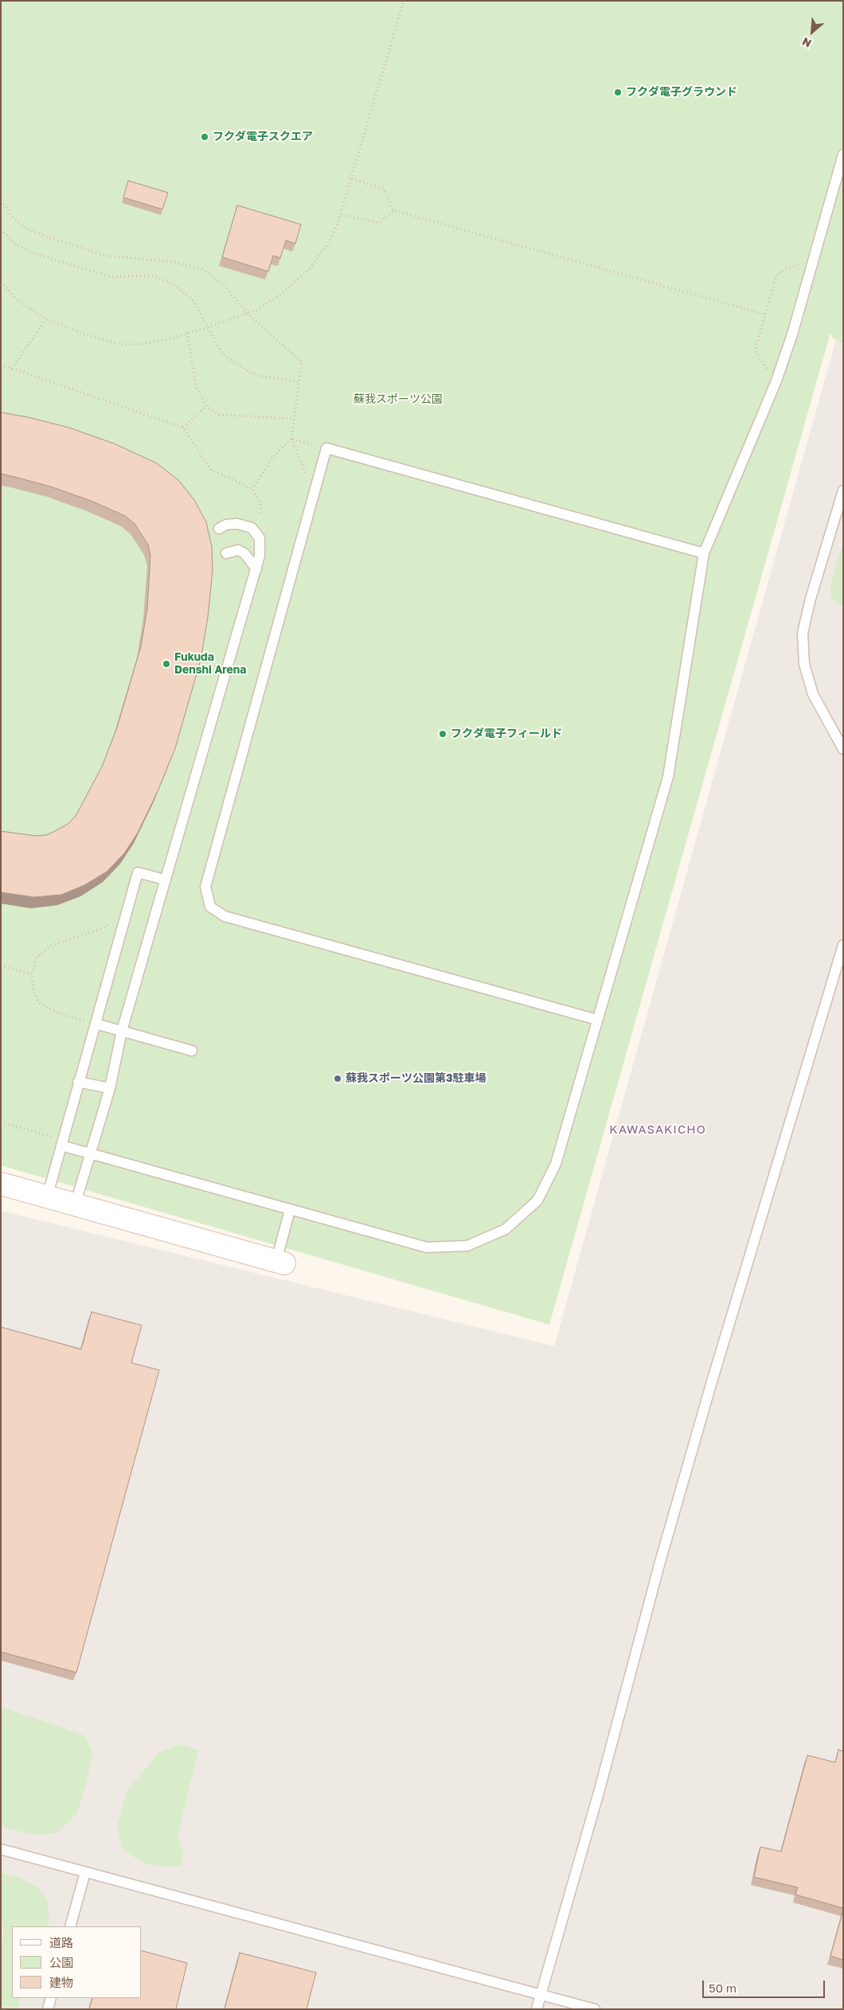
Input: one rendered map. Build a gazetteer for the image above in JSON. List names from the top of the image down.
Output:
{
  "districts": ["KAWASAKICHO"],
  "parks": ["蘇我スポーツ公園"],
  "places": [
    "フクダ電子グラウンド",
    "フクダ電子スクエア",
    "Fukuda Denshi Arena",
    "フクダ電子フィールド",
    "蘇我スポーツ公園第3駐車場"
  ],
  "legend": ["道路", "公園", "建物"],
  "scale_bar": "50 m",
  "north": "bottom left"
}
